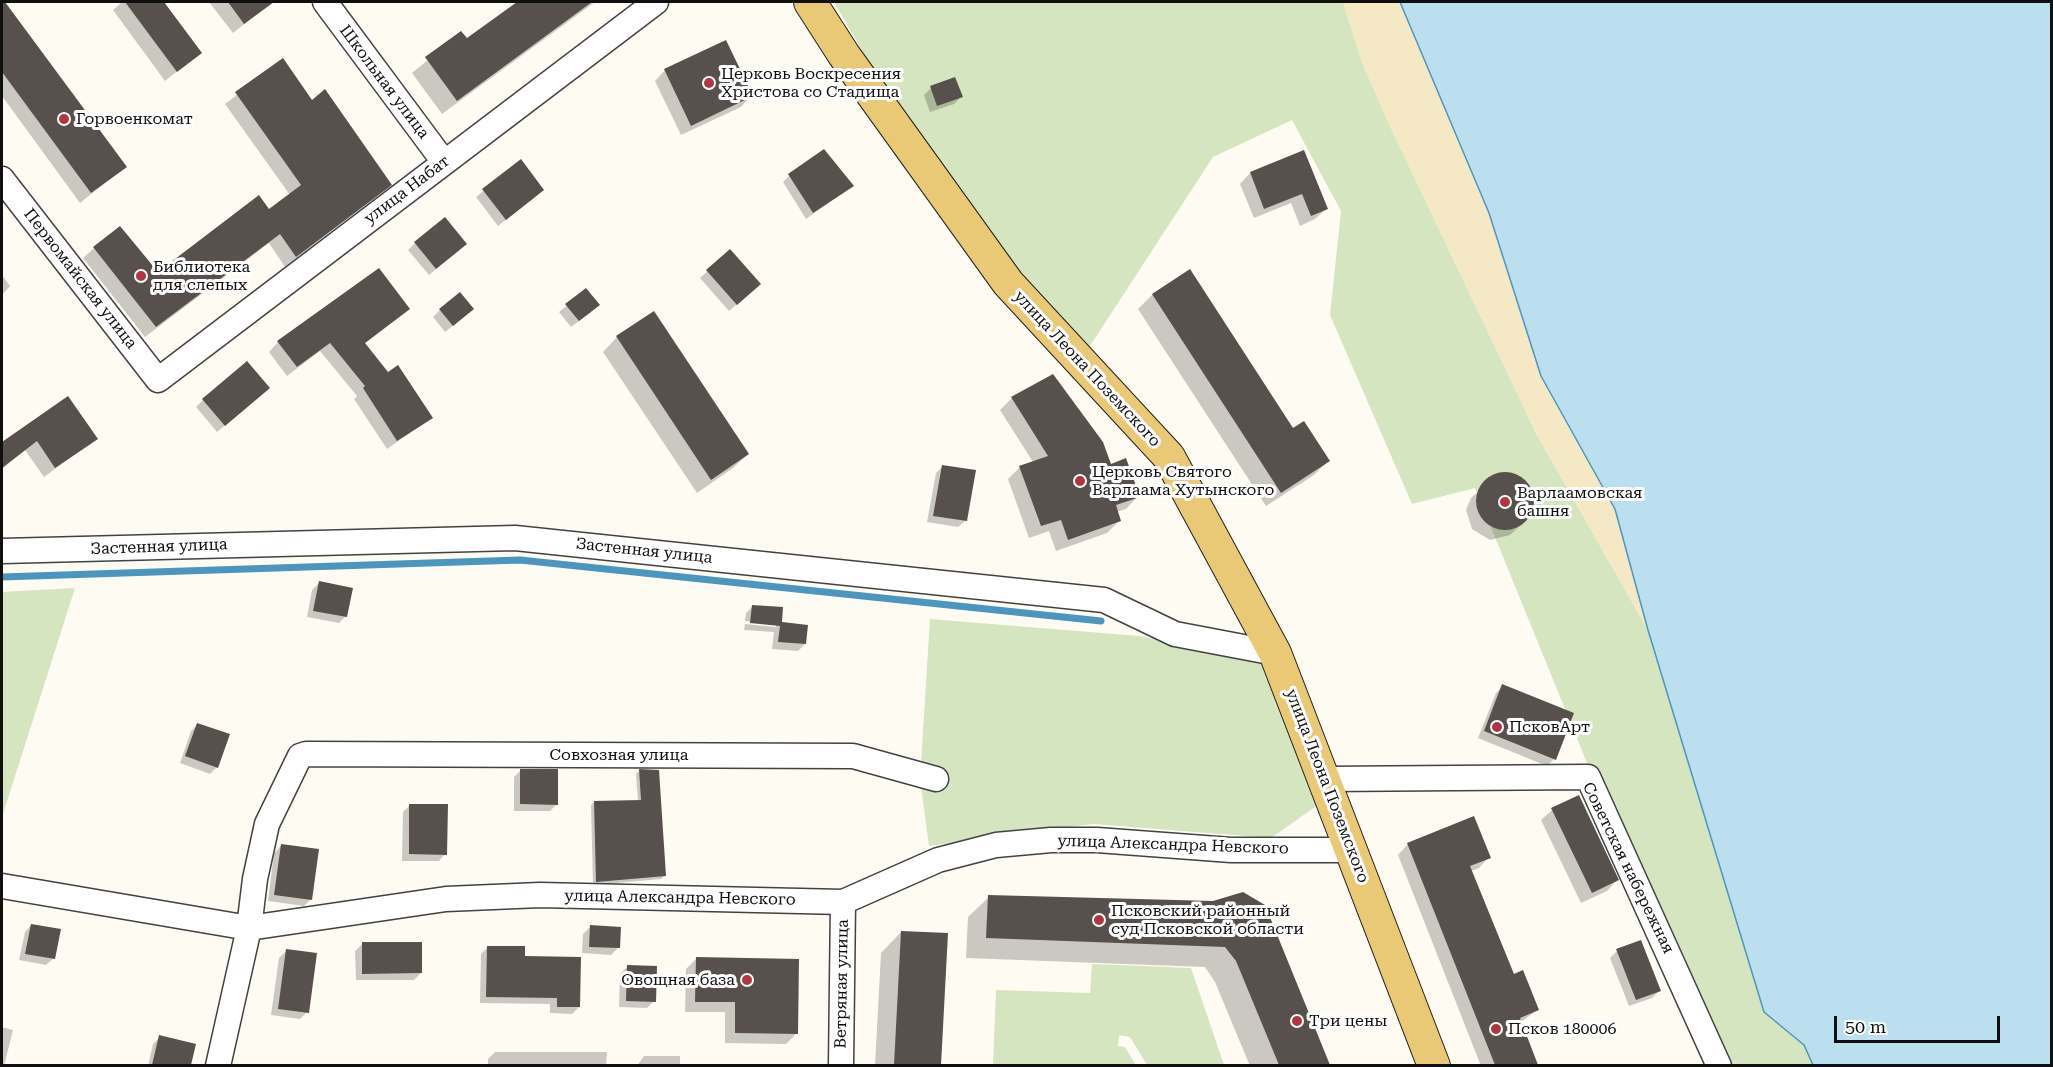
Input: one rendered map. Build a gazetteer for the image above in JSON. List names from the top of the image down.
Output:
{
  "streets": {
    "main road": ["улица Леона Поземского"],
    "street": [
      "Школьная улица",
      "улица Набат",
      "Первомайская улица",
      "Застенная улица",
      "Совхозная улица",
      "улица Александра Невского",
      "Советская набережная",
      "Ветряная улица"
    ]
  },
  "crossings": [
    ["Школьная улица", "улица Набат"],
    ["улица Набат", "Первомайская улица"],
    ["улица Леона Поземского", "Застенная улица"],
    ["улица Леона Поземского", "улица Александра Невского"],
    ["улица Леона Поземского", "Советская набережная"],
    ["Совхозная улица", "улица Александра Невского"],
    ["улица Александра Невского", "Ветряная улица"]
  ],
  "places": [
    "Церковь Воскресения Христова со Стадища",
    "Горвоенкомат",
    "Библиотека для слепых",
    "Церковь Святого Варлаама Хутынского",
    "Варлаамовская башня",
    "ПсковАрт",
    "Псковский районный суд Псковской области",
    "Овощная база",
    "Три цены",
    "Псков 180006"
  ],
  "scale_bar": "50 m"
}
